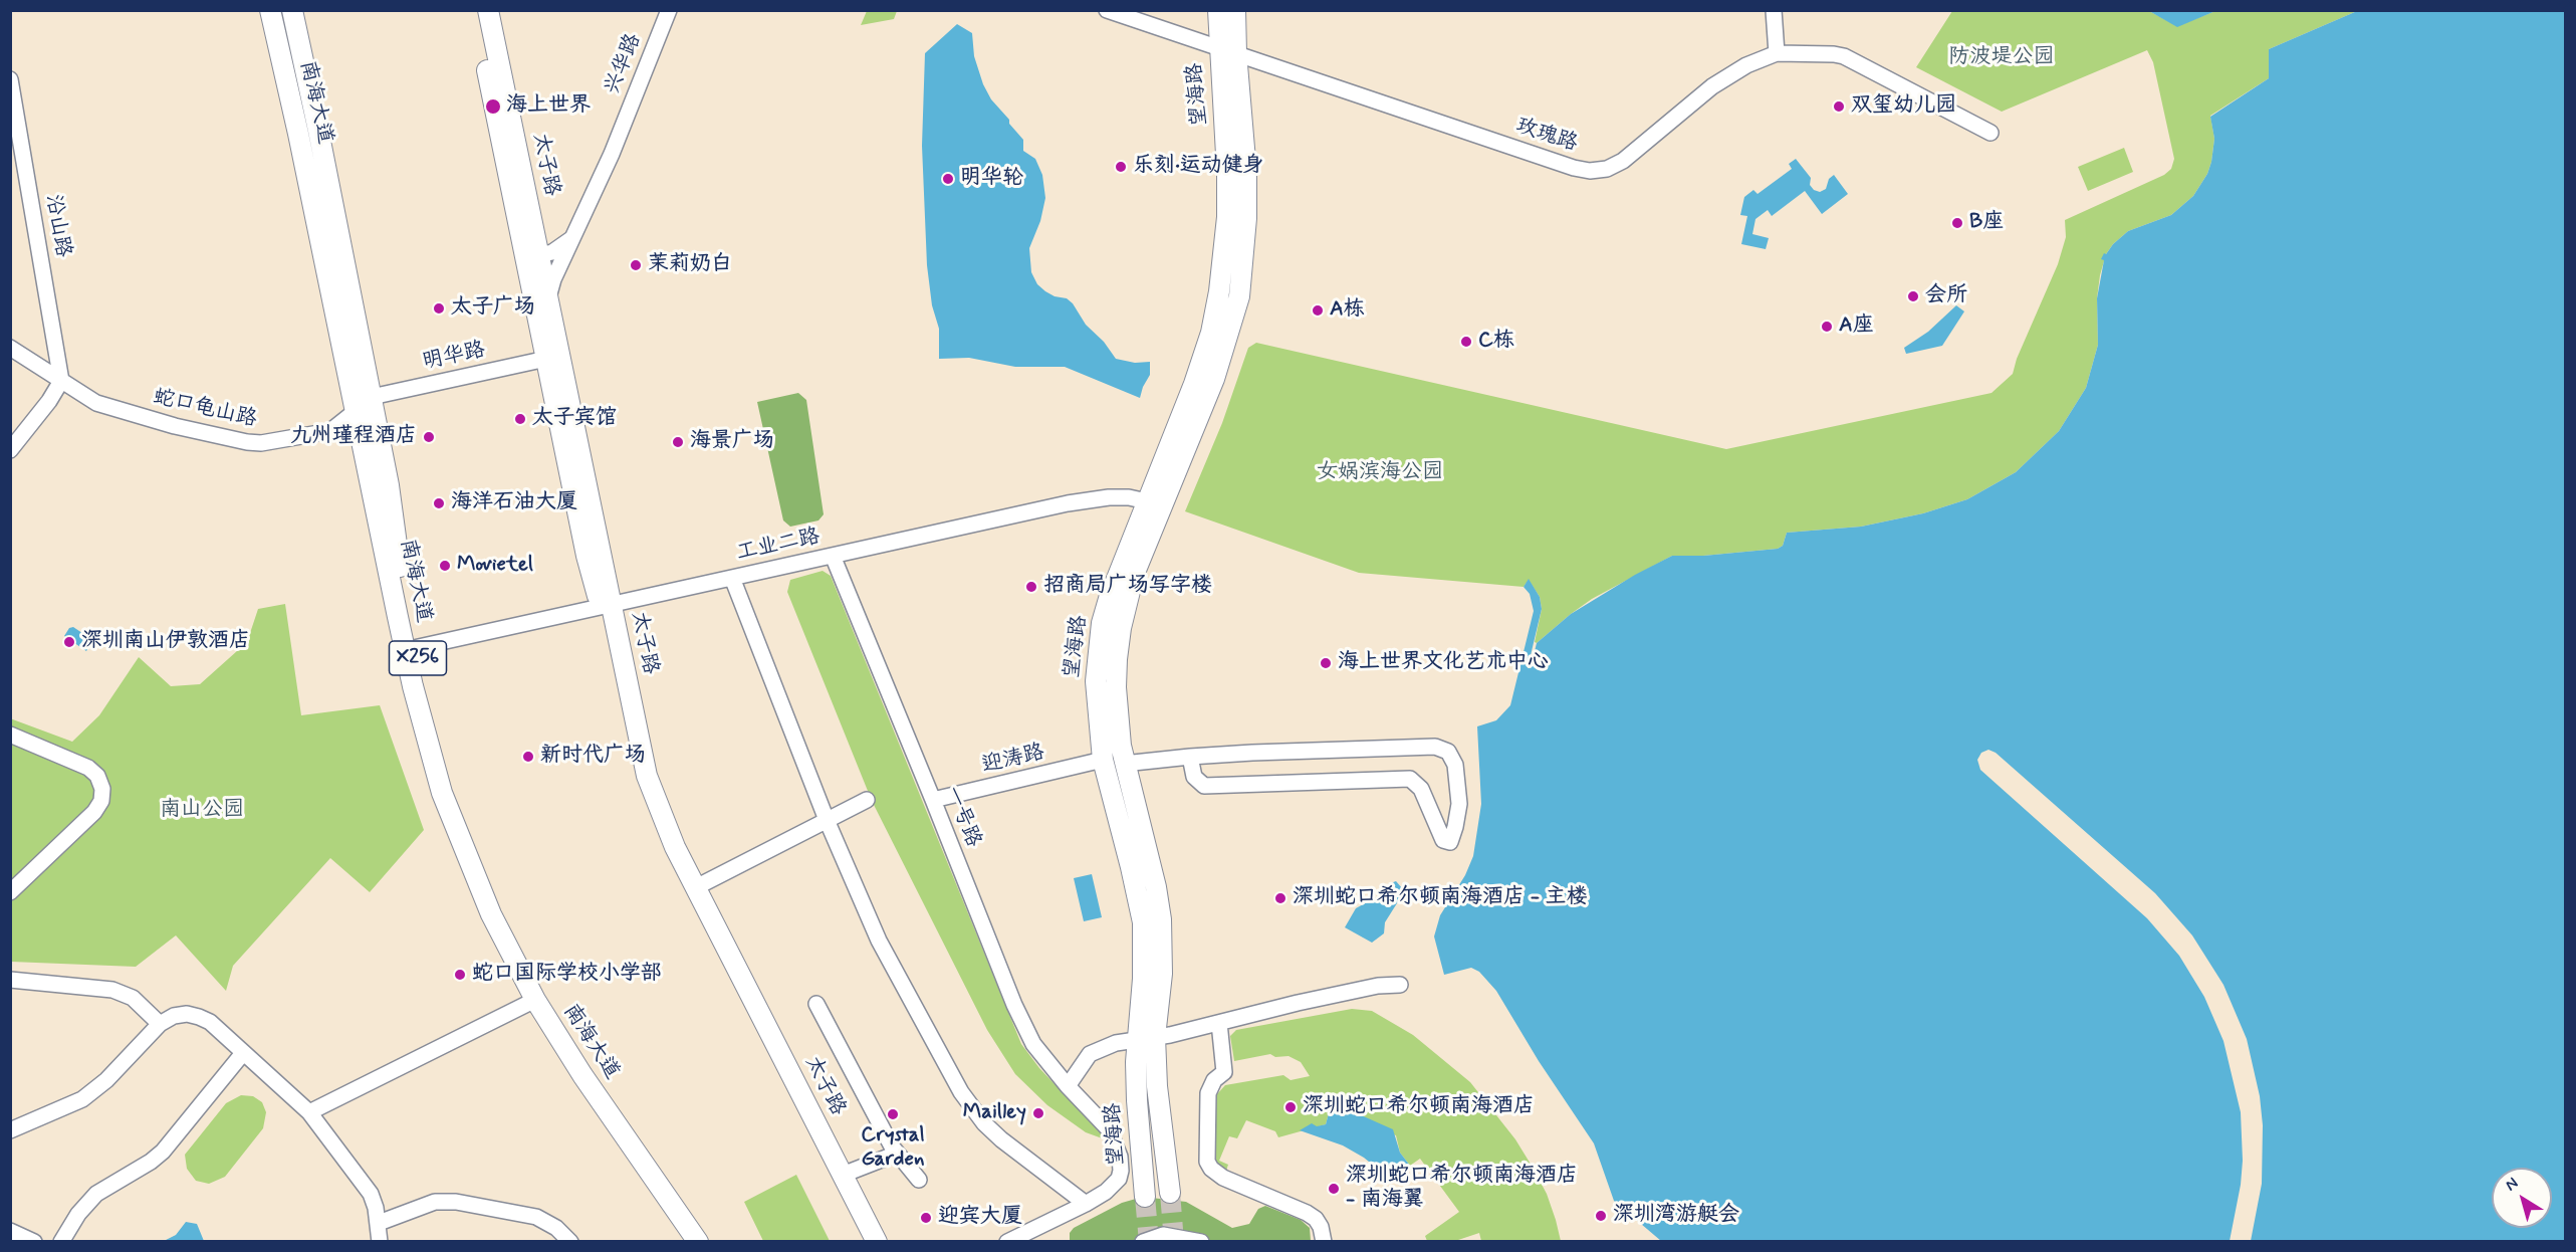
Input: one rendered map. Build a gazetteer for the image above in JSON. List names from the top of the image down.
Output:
{
  "streets": {
    "main road": [
      "望海路",
      "南海大道",
      "太子路",
      "X256"
    ],
    "street": [
      "兴华路",
      "玫瑰路",
      "沿山路",
      "明华路",
      "蛇口龟山路",
      "工业二路",
      "迎涛路",
      "一号路"
    ]
  },
  "crossings": [
    ["兴华路", "太子路"],
    ["望海路", "玫瑰路"],
    ["望海路", "工业二路"],
    ["望海路", "迎涛路"],
    ["南海大道", "明华路"],
    ["南海大道", "蛇口龟山路"],
    ["南海大道", "工业二路"],
    ["太子路", "明华路"],
    ["太子路", "工业二路"],
    ["沿山路", "蛇口龟山路"],
    ["明华路", "蛇口龟山路"],
    ["工业二路", "一号路"],
    ["迎涛路", "一号路"]
  ],
  "parks": ["防波堤公园", "女娲滨海公园", "南山公园"],
  "places": [
    "海上世界",
    "双玺幼儿园",
    "乐刻·运动健身",
    "明华轮",
    "B座",
    "茉莉奶白",
    "会所",
    "太子广场",
    "A栋",
    "A座",
    "C栋",
    "太子宾馆",
    "九州瑾程酒店",
    "海景广场",
    "海洋石油大厦",
    "Movietel",
    "招商局广场写字楼",
    "深圳南山伊敦酒店",
    "海上世界文化艺术中心",
    "新时代广场",
    "深圳蛇口希尔顿南海酒店 - 主楼",
    "蛇口国际学校小学部",
    "深圳蛇口希尔顿南海酒店",
    "Mailley",
    "Crystal Garden",
    "深圳蛇口希尔顿南海酒店 - 南海翼",
    "深圳湾游艇会",
    "迎宾大厦"
  ],
  "north": "top left"
}
